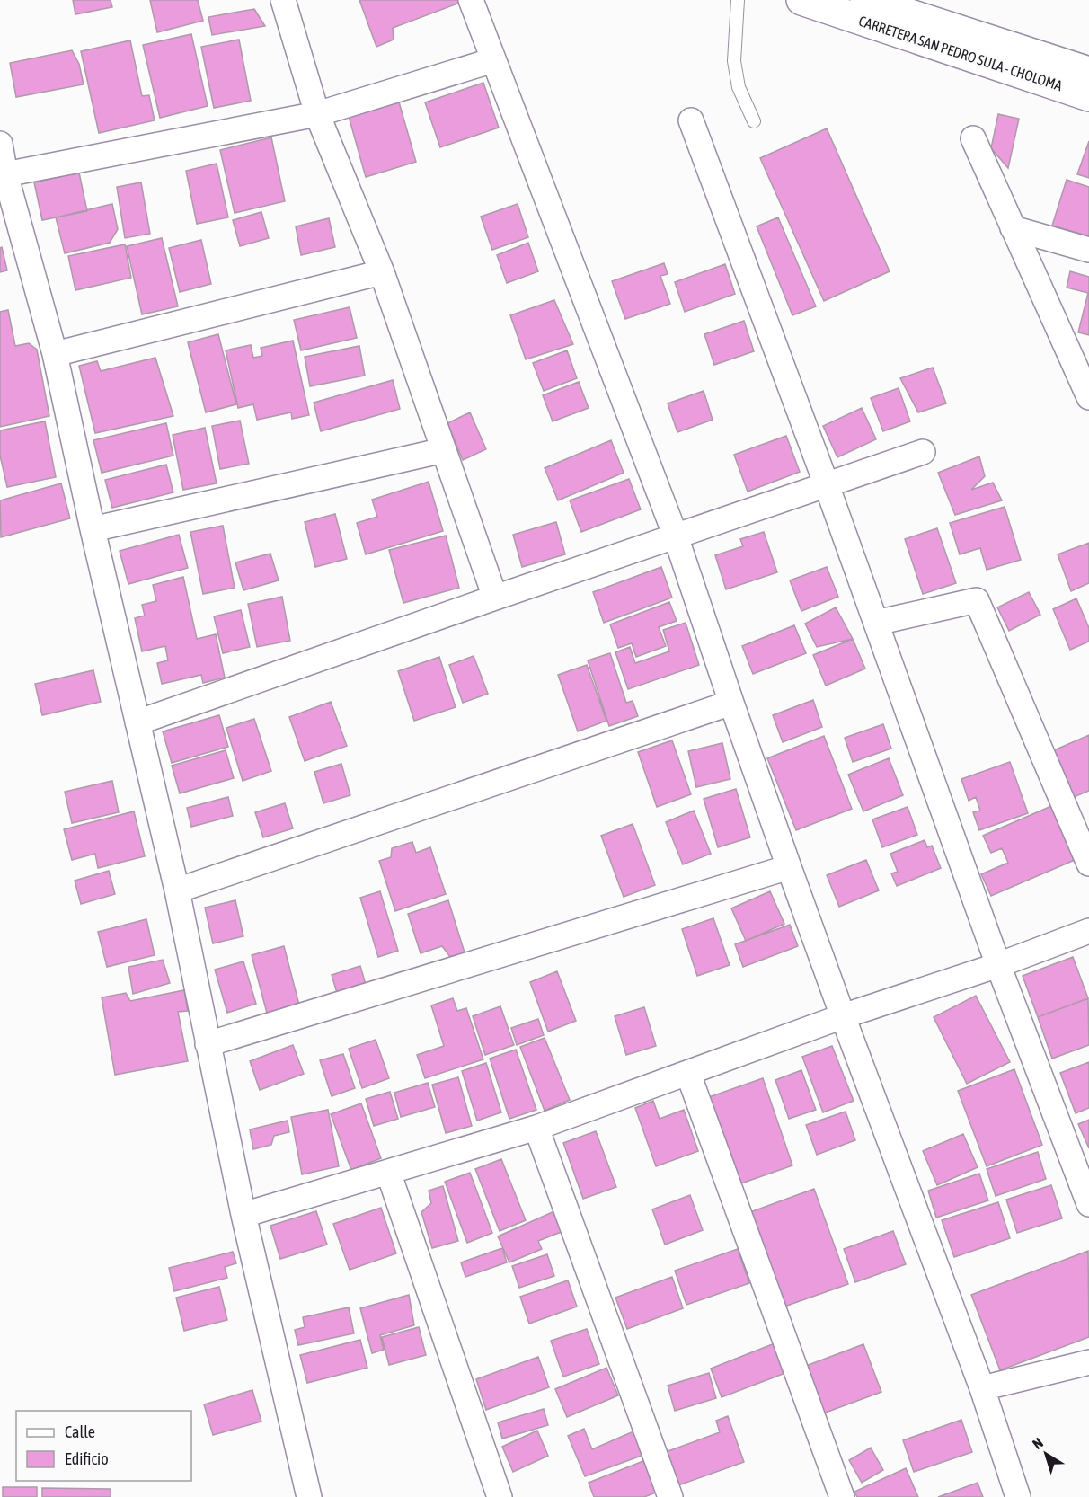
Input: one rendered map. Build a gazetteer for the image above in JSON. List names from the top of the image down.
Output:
{
  "streets": {
    "main road": ["CARRETERA SAN PEDRO SULA - CHOLOMA"]
  },
  "legend": ["Calle", "Edificio"],
  "north": "top left"
}
